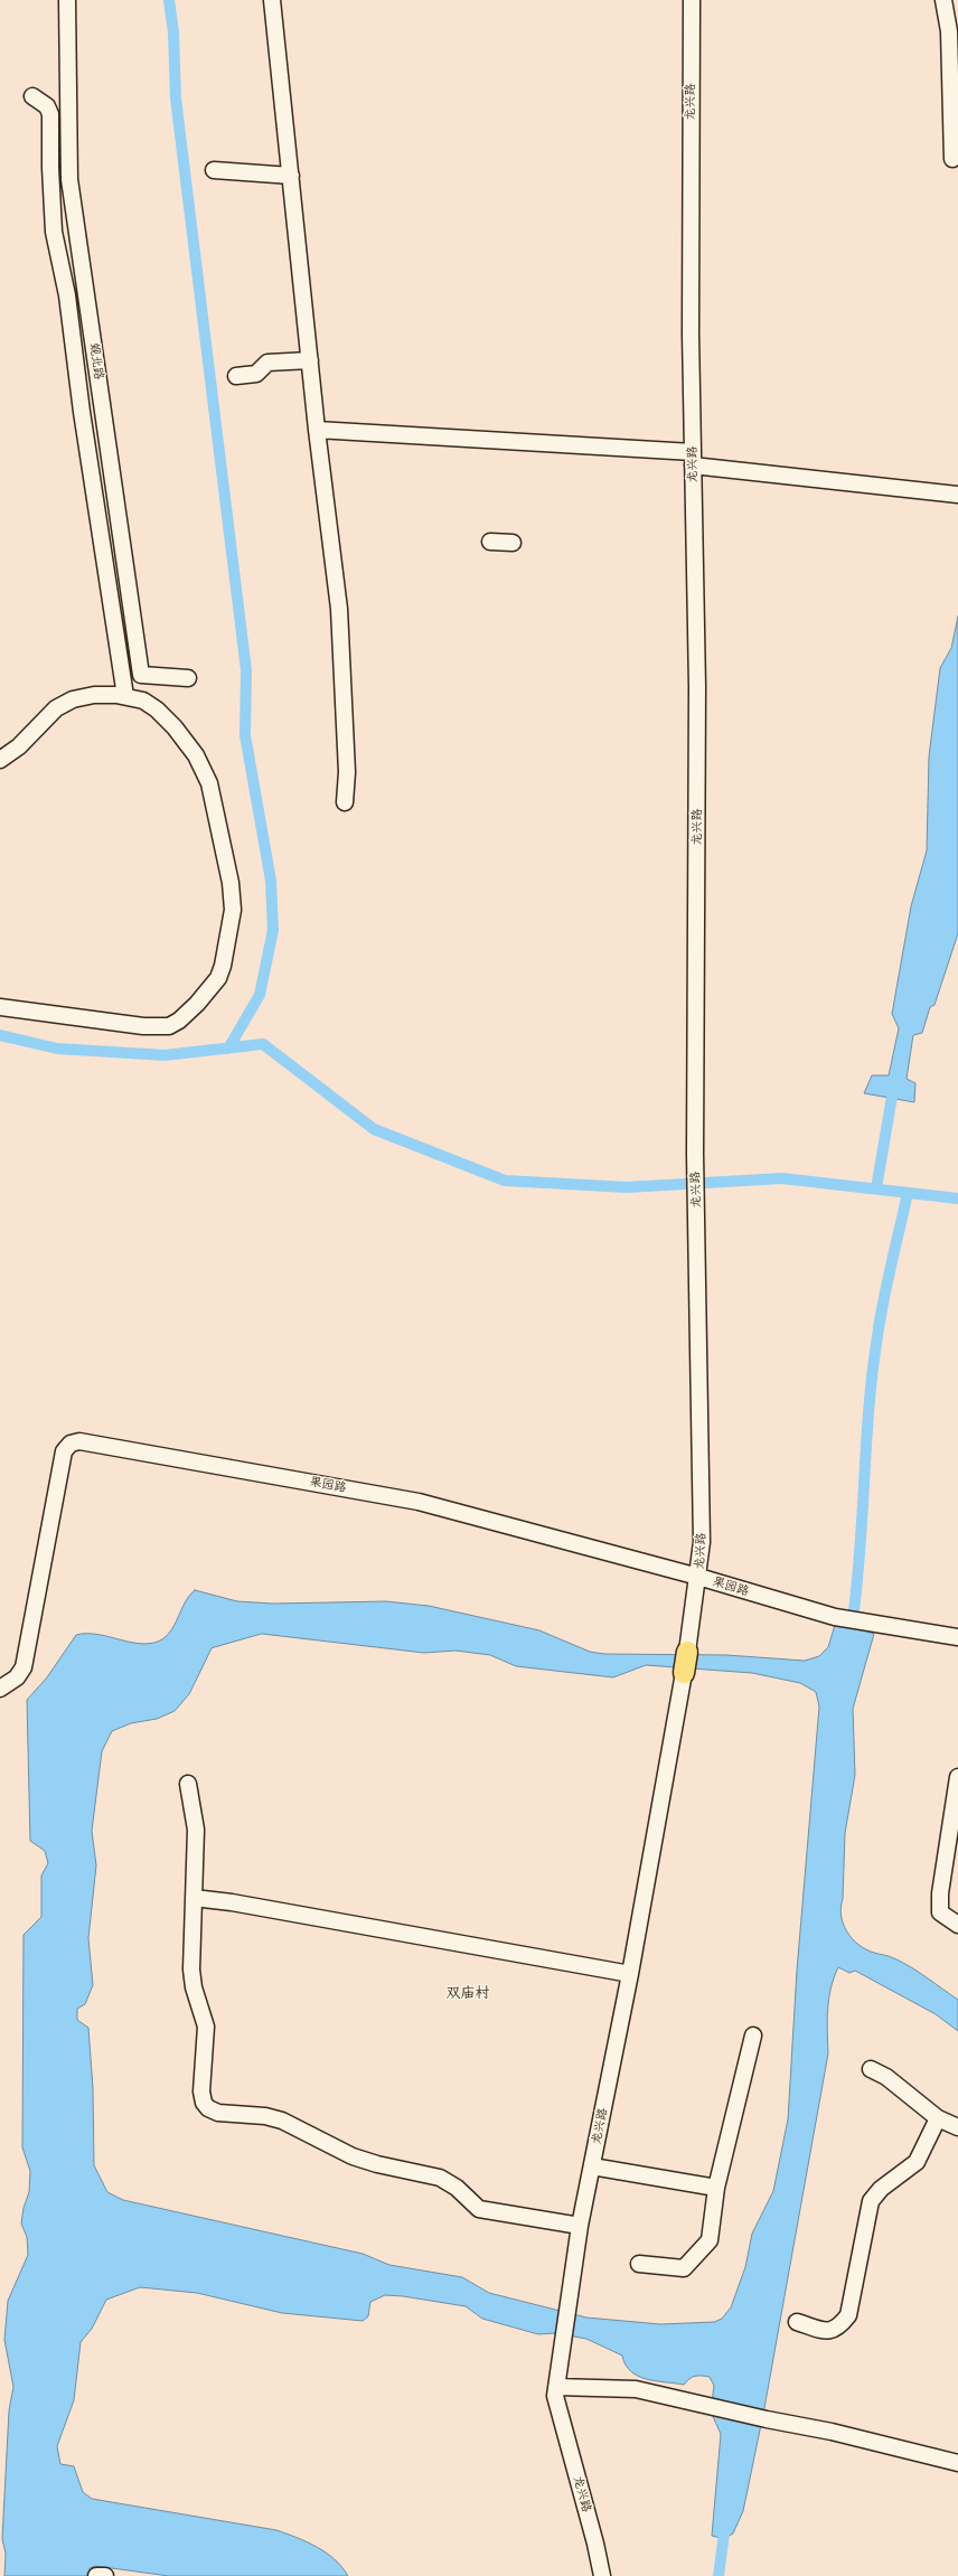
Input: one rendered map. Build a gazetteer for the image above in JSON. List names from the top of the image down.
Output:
{
  "streets": {
    "street": ["龙兴路", "蚬北路", "果园路"]
  },
  "crossings": [
    ["龙兴路", "果园路"]
  ],
  "districts": ["双庙村"]
}
